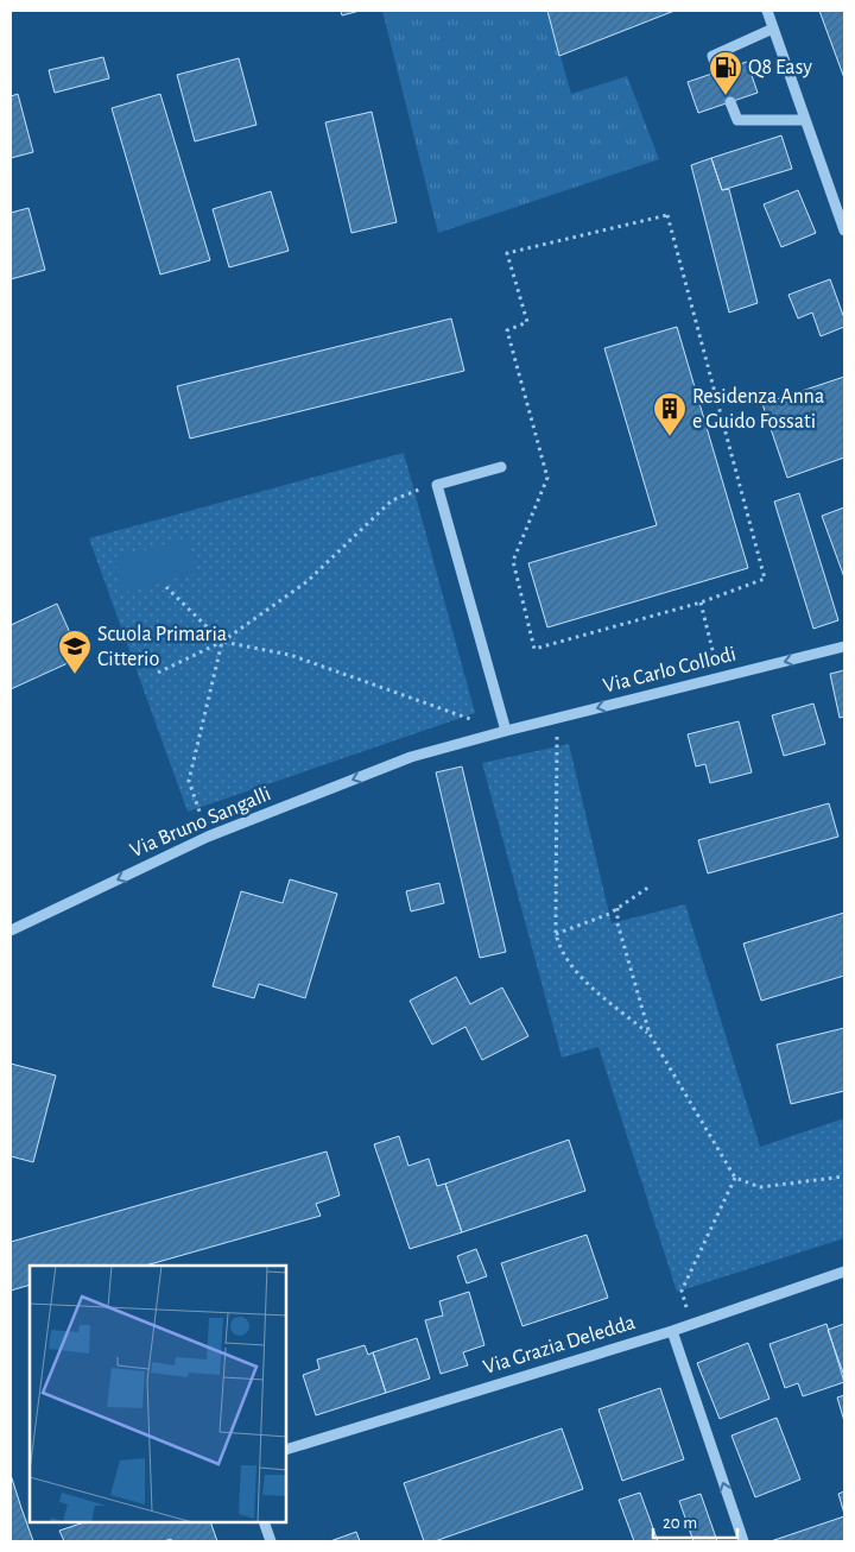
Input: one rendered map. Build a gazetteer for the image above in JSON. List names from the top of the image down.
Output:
{
  "streets": {
    "street": ["Via Carlo Collodi", "Via Bruno Sangalli", "Via Grazia Deledda"]
  },
  "crossings": [
    ["Via Carlo Collodi", "Via Bruno Sangalli"]
  ],
  "one_way": ["Via Carlo Collodi", "Via Bruno Sangalli"],
  "places": {
    "fuel station": ["Q8 Easy"],
    "building": ["Residenza Anna e Guido Fossati"],
    "school or university": ["Scuola Primaria Citterio"]
  },
  "scale_bar": "20 m"
}
